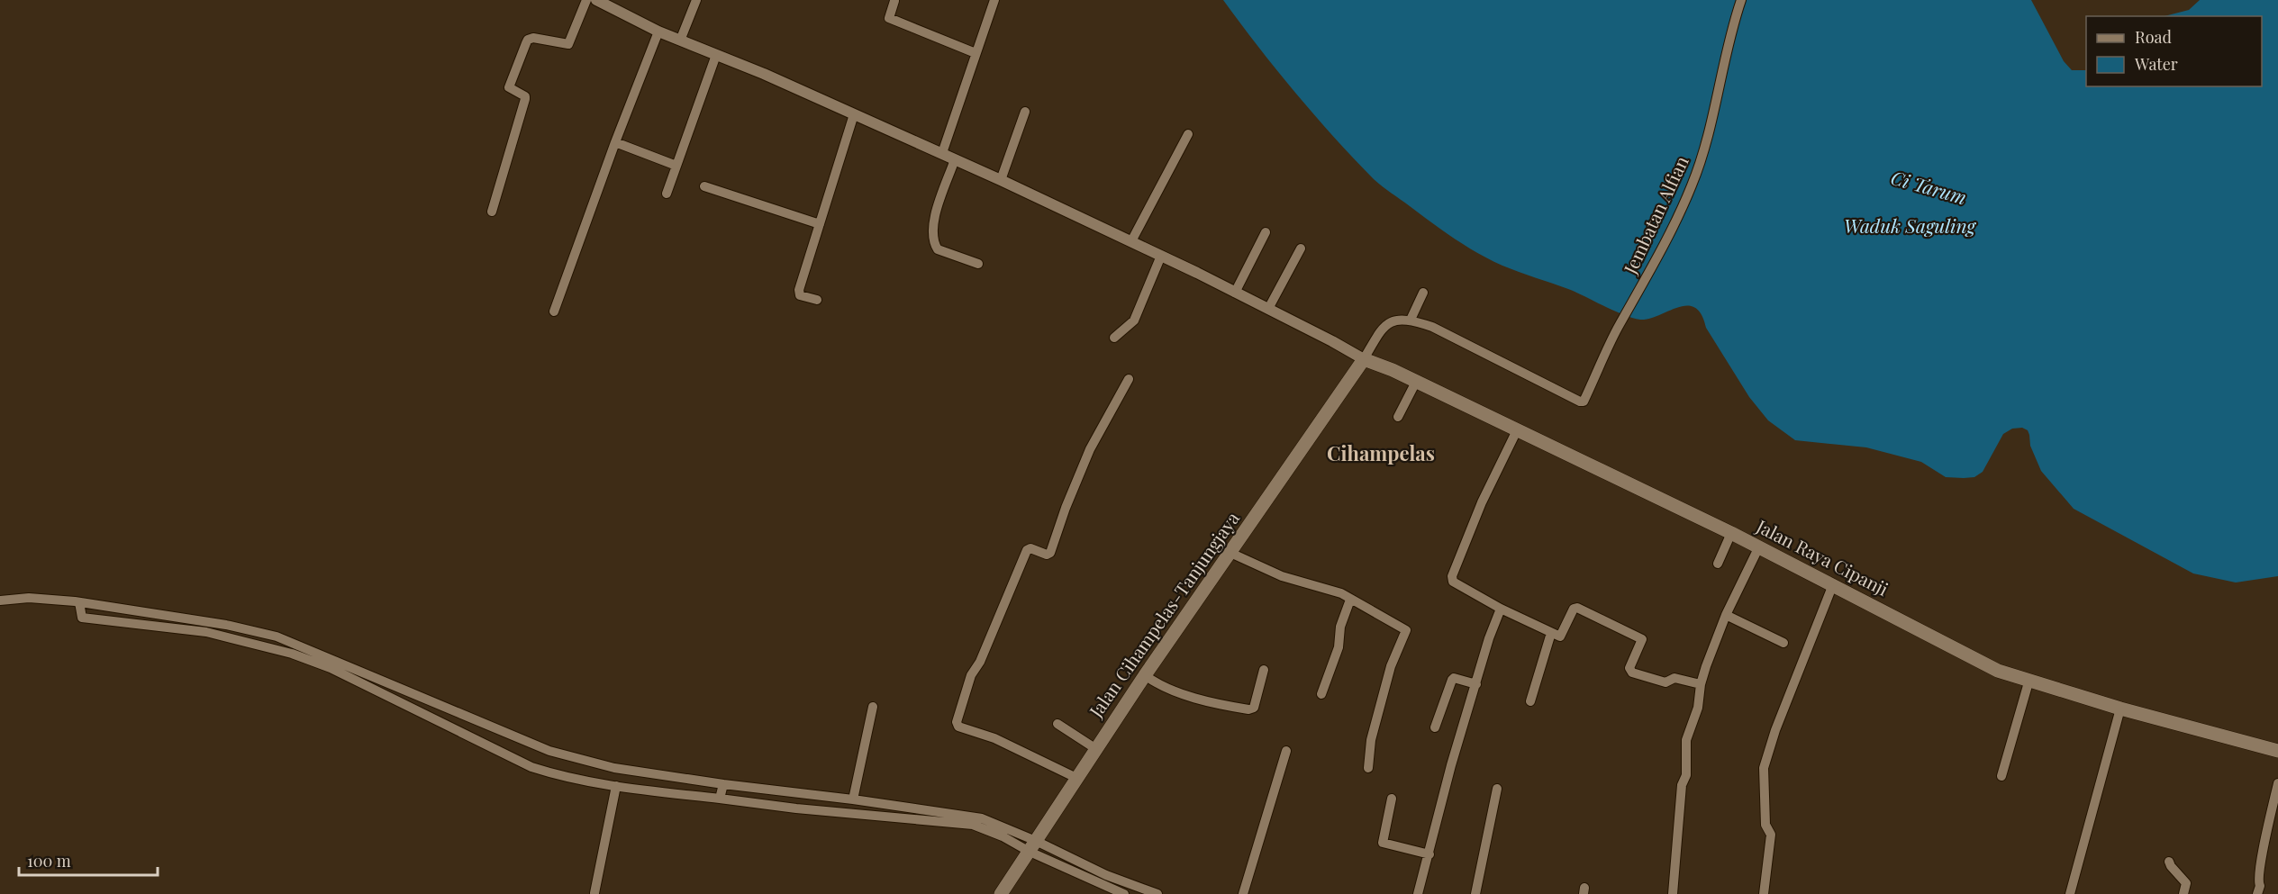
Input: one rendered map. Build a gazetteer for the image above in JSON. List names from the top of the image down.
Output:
{
  "streets": {
    "main road": ["Jalan Raya Cipanji", "Jalan Cihampelas-Tanjungjaya"],
    "street": ["Jembatan Alfian"]
  },
  "crossings": [
    ["Jalan Raya Cipanji", "Jalan Cihampelas-Tanjungjaya"]
  ],
  "districts": ["Cihampelas"],
  "water": ["Ci Tarum", "Waduk Saguling"],
  "legend": ["Road", "Water"],
  "scale_bar": "100 m"
}
